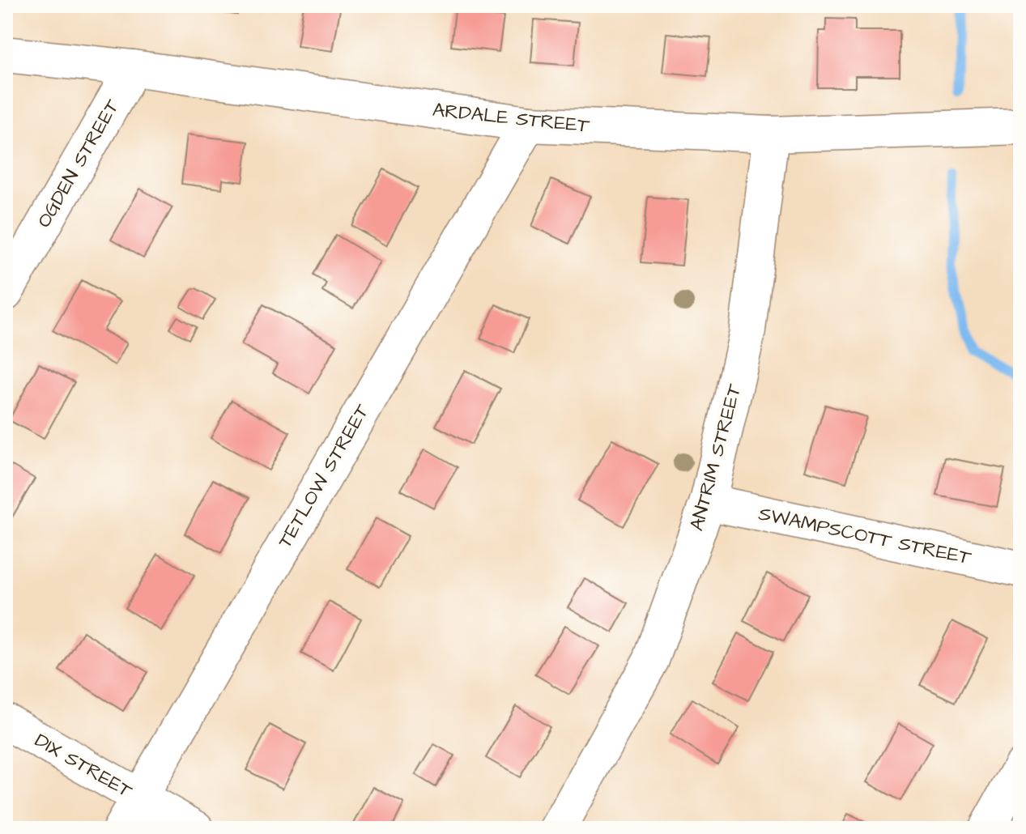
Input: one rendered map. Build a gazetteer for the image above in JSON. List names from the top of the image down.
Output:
{
  "streets": {
    "street": [
      "ARDALE STREET",
      "OGDEN STREET",
      "ANTRIM STREET",
      "TETLOW STREET",
      "SWAMPSCOTT STREET",
      "DIX STREET"
    ]
  },
  "crossings": [
    ["ARDALE STREET", "OGDEN STREET"],
    ["ARDALE STREET", "ANTRIM STREET"],
    ["ARDALE STREET", "TETLOW STREET"],
    ["ANTRIM STREET", "SWAMPSCOTT STREET"],
    ["TETLOW STREET", "DIX STREET"]
  ]
}
